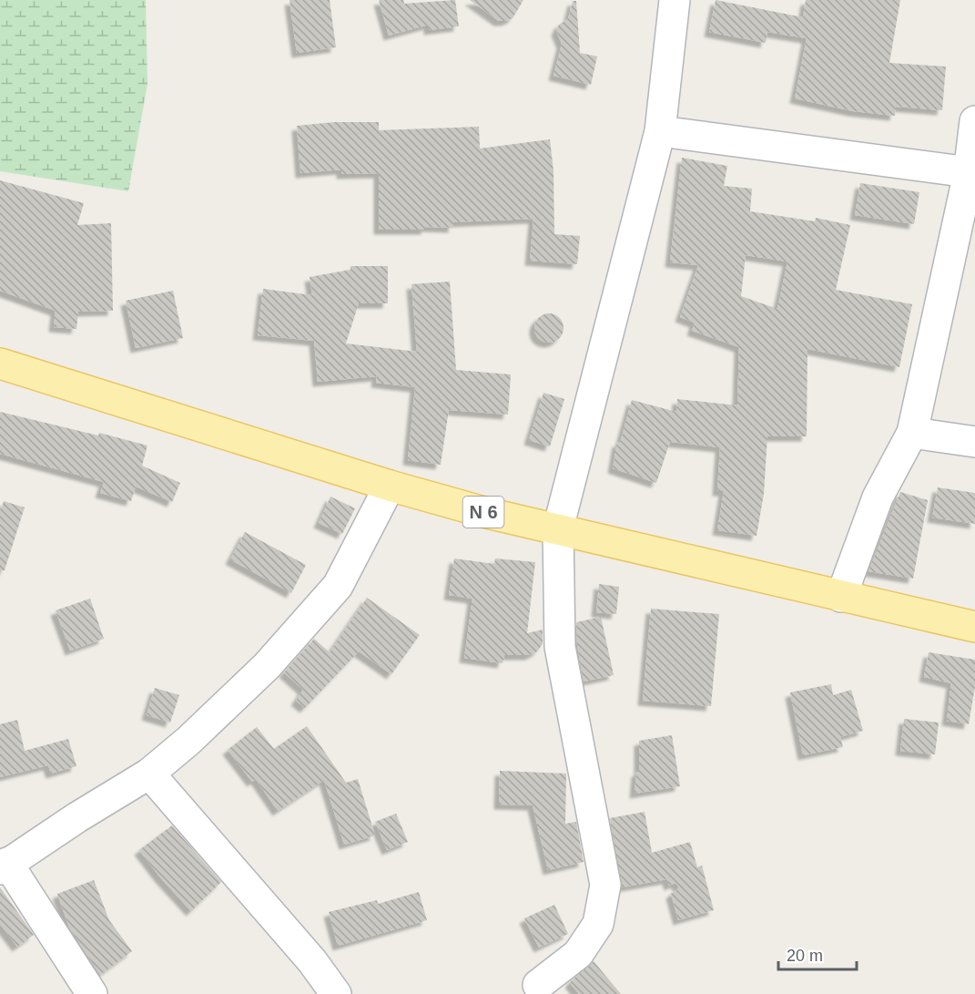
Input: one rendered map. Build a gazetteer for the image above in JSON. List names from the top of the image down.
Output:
{
  "streets": {
    "main road": ["N 6"]
  },
  "scale_bar": "20 m"
}
